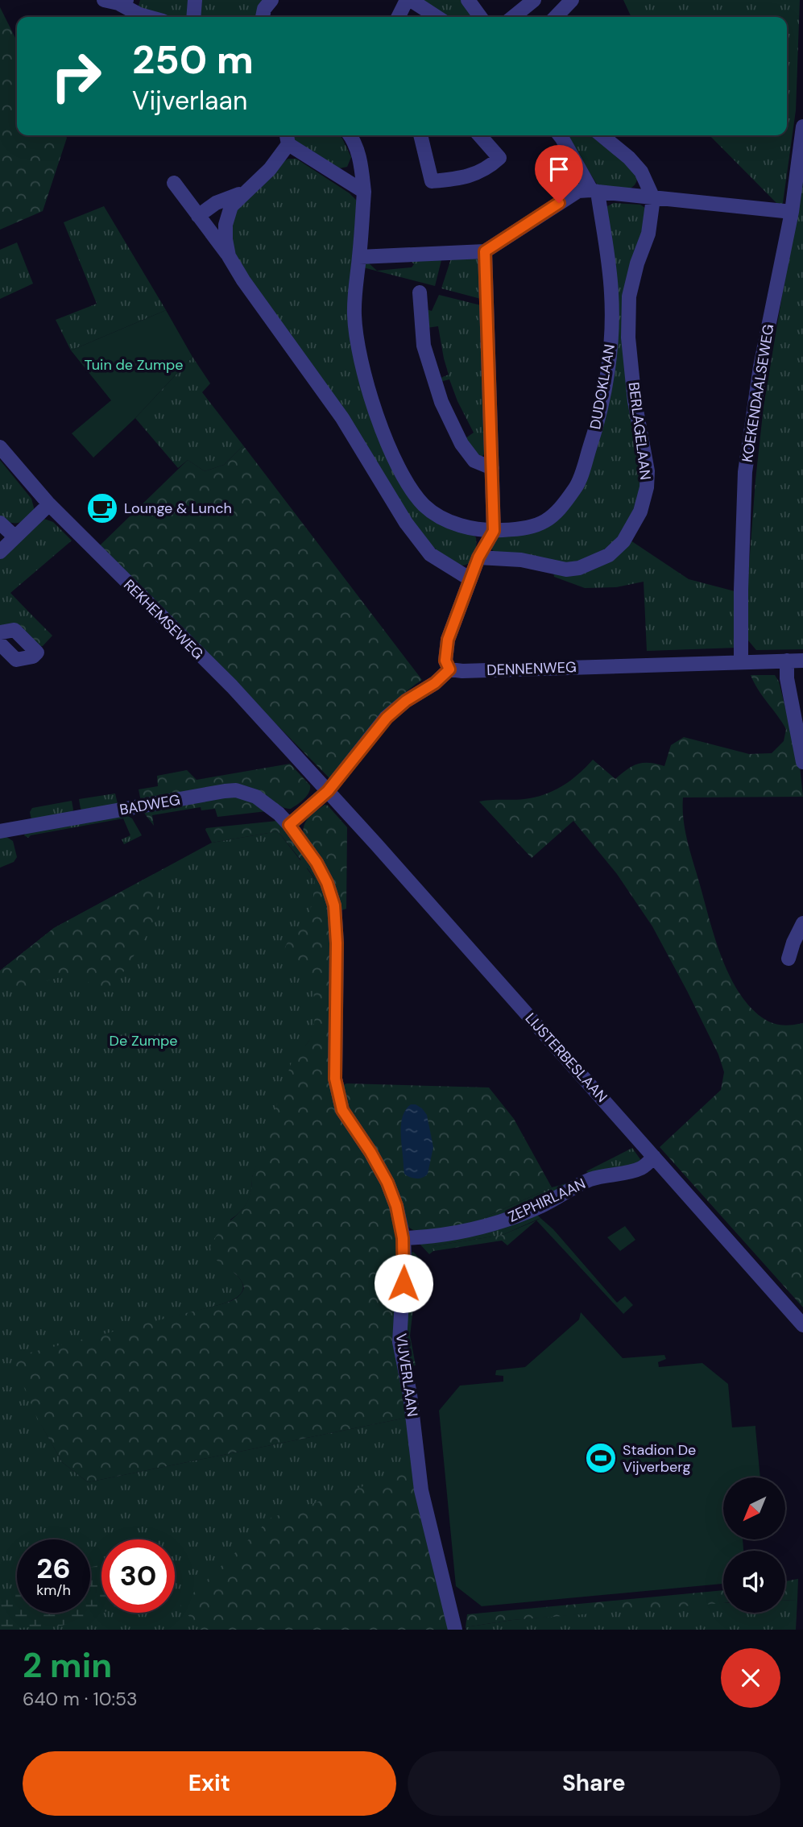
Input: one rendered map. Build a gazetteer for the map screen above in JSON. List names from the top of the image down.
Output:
{
  "streets": {
    "street": [
      "DUDOKLAAN",
      "KOEKENDAALSEWEG",
      "BERLAGELAAN",
      "REKHEMSEWEG",
      "DENNENWEG",
      "BADWEG",
      "LIJSTERBESLAAN",
      "ZEPHIRLAAN",
      "VIJVERLAAN"
    ]
  },
  "crossings": [
    ["KOEKENDAALSEWEG", "DENNENWEG"],
    ["REKHEMSEWEG", "LIJSTERBESLAAN"],
    ["BADWEG", "VIJVERLAAN"],
    ["LIJSTERBESLAAN", "ZEPHIRLAAN"],
    ["ZEPHIRLAAN", "VIJVERLAAN"]
  ],
  "parks": ["Tuin de Zumpe", "De Zumpe"],
  "places": {
    "cafe": ["Lounge & Lunch"],
    "sports": ["Stadion De Vijverberg"]
  },
  "north": "bottom left",
  "page": {
    "turn": ["250 m", "Vijverlaan"],
    "speed": "26 km/h",
    "limit": "30",
    "heading": ["2 min", "640 m · 10:53"],
    "buttons": ["Exit", "Share"]
  }
}
